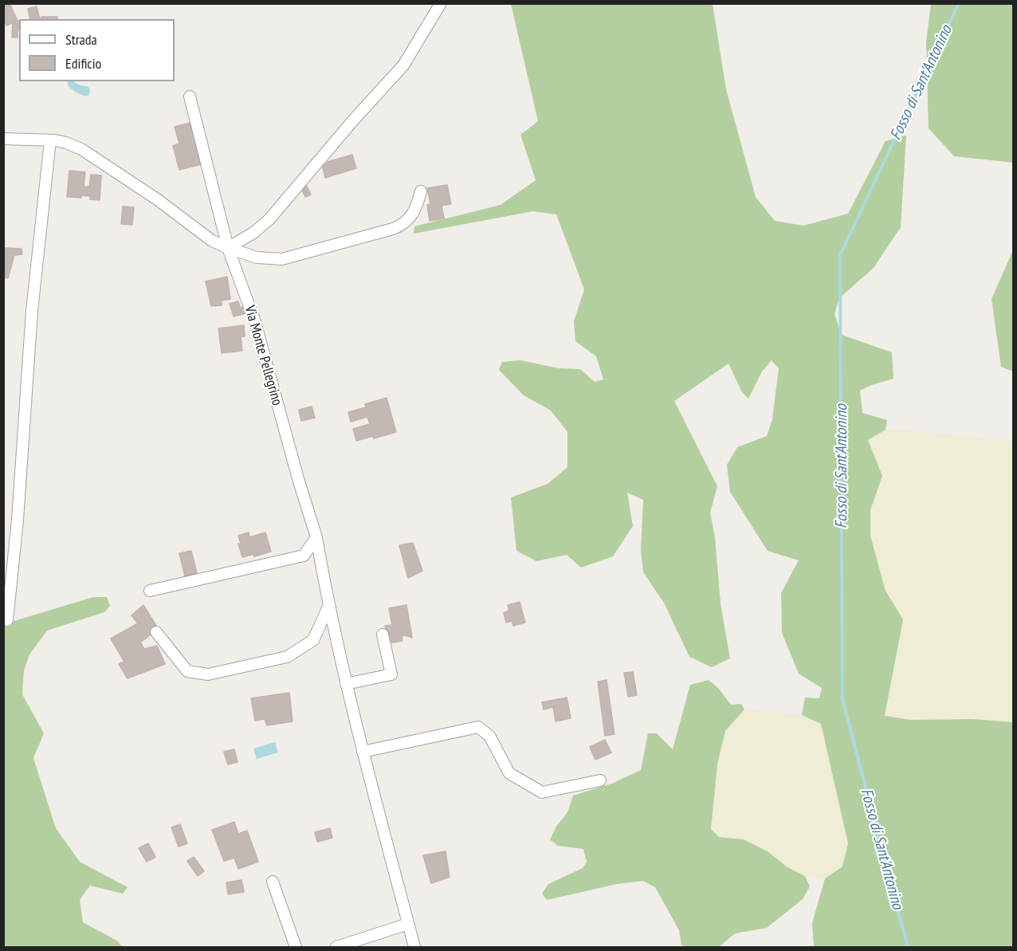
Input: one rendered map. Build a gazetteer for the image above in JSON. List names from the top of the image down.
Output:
{
  "streets": {
    "street": ["Via Monte Pellegrino"]
  },
  "water": ["Fosso di Sant'Antonino"],
  "legend": ["Strada", "Edificio"]
}
